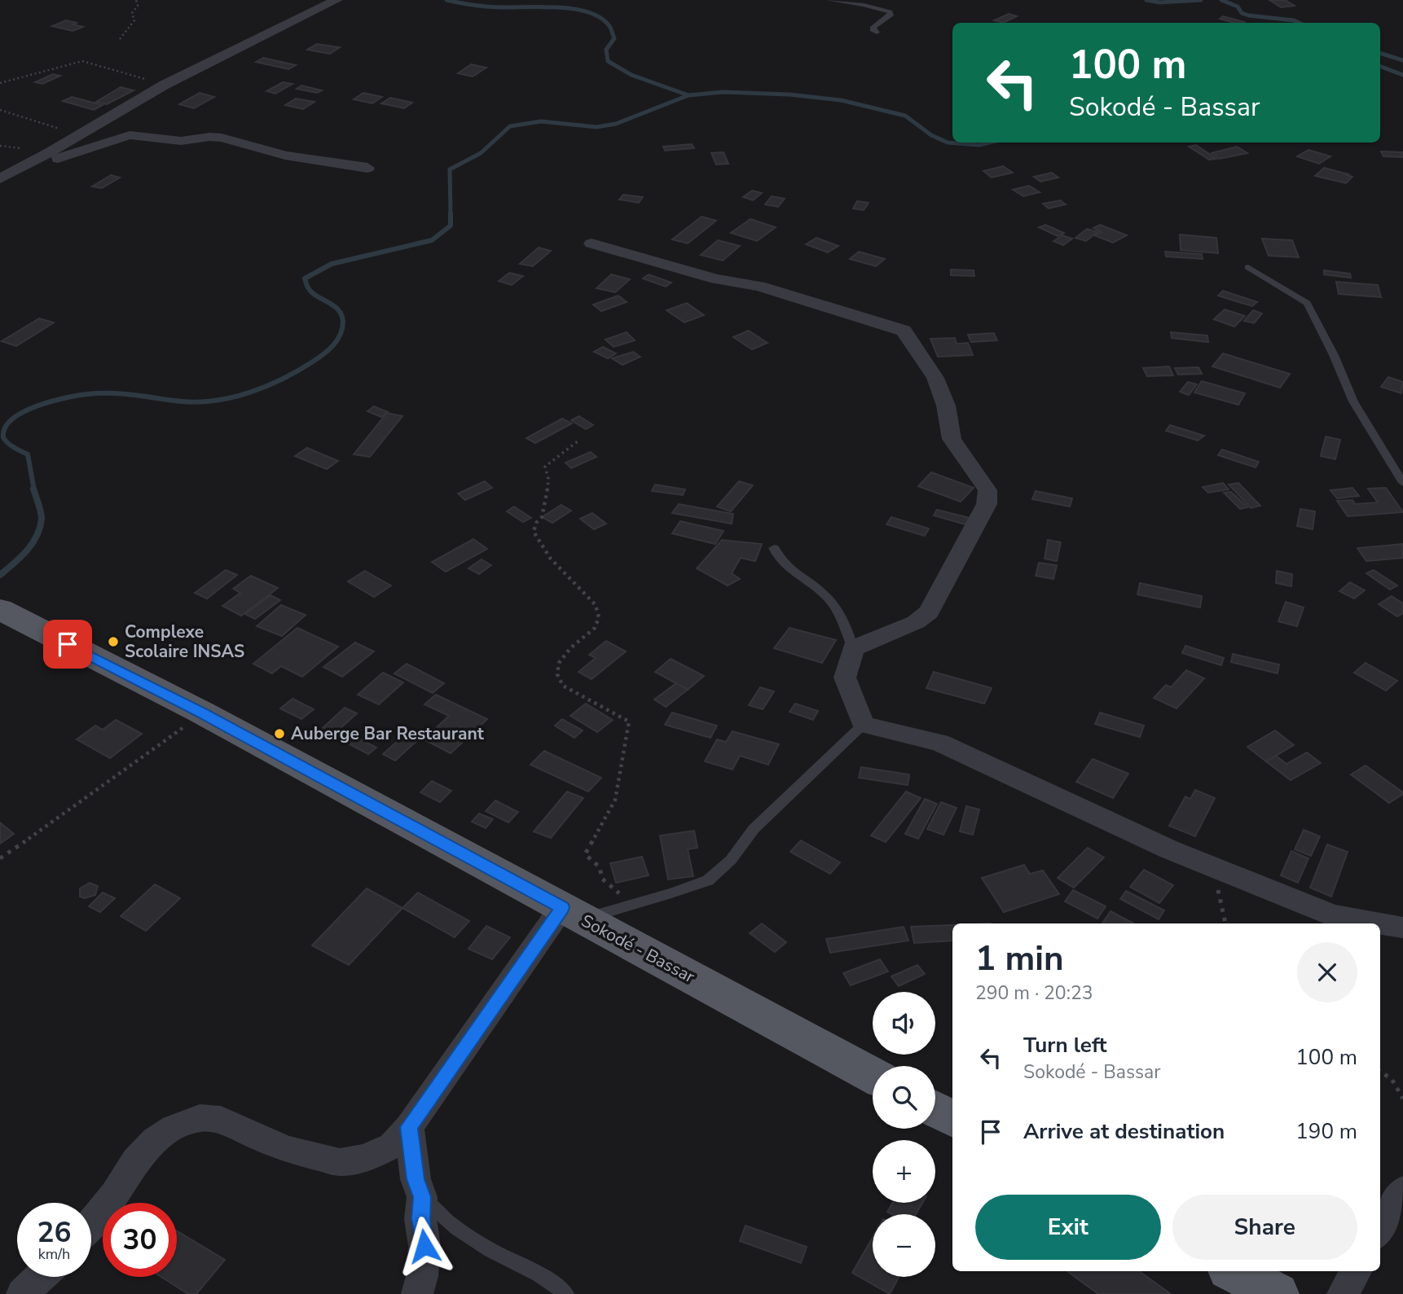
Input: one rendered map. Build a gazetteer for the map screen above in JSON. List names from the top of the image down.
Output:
{
  "streets": {
    "main road": ["Sokodé - Bassar"]
  },
  "places": ["Complexe Scolaire INSAS", "Auberge Bar Restaurant"],
  "page": {
    "turn": ["100 m", "Sokodé - Bassar"],
    "heading": ["1 min", "290 m · 20:23"],
    "map_buttons": ["+", "−"],
    "list": [
      {
        "name": "Turn left",
        "note": "Sokodé - Bassar",
        "value": "100 m"
      },
      {
        "name": "Arrive at destination",
        "value": "190 m"
      }
    ],
    "buttons": ["Exit", "Share"],
    "speed": "26 km/h",
    "limit": "30"
  }
}
